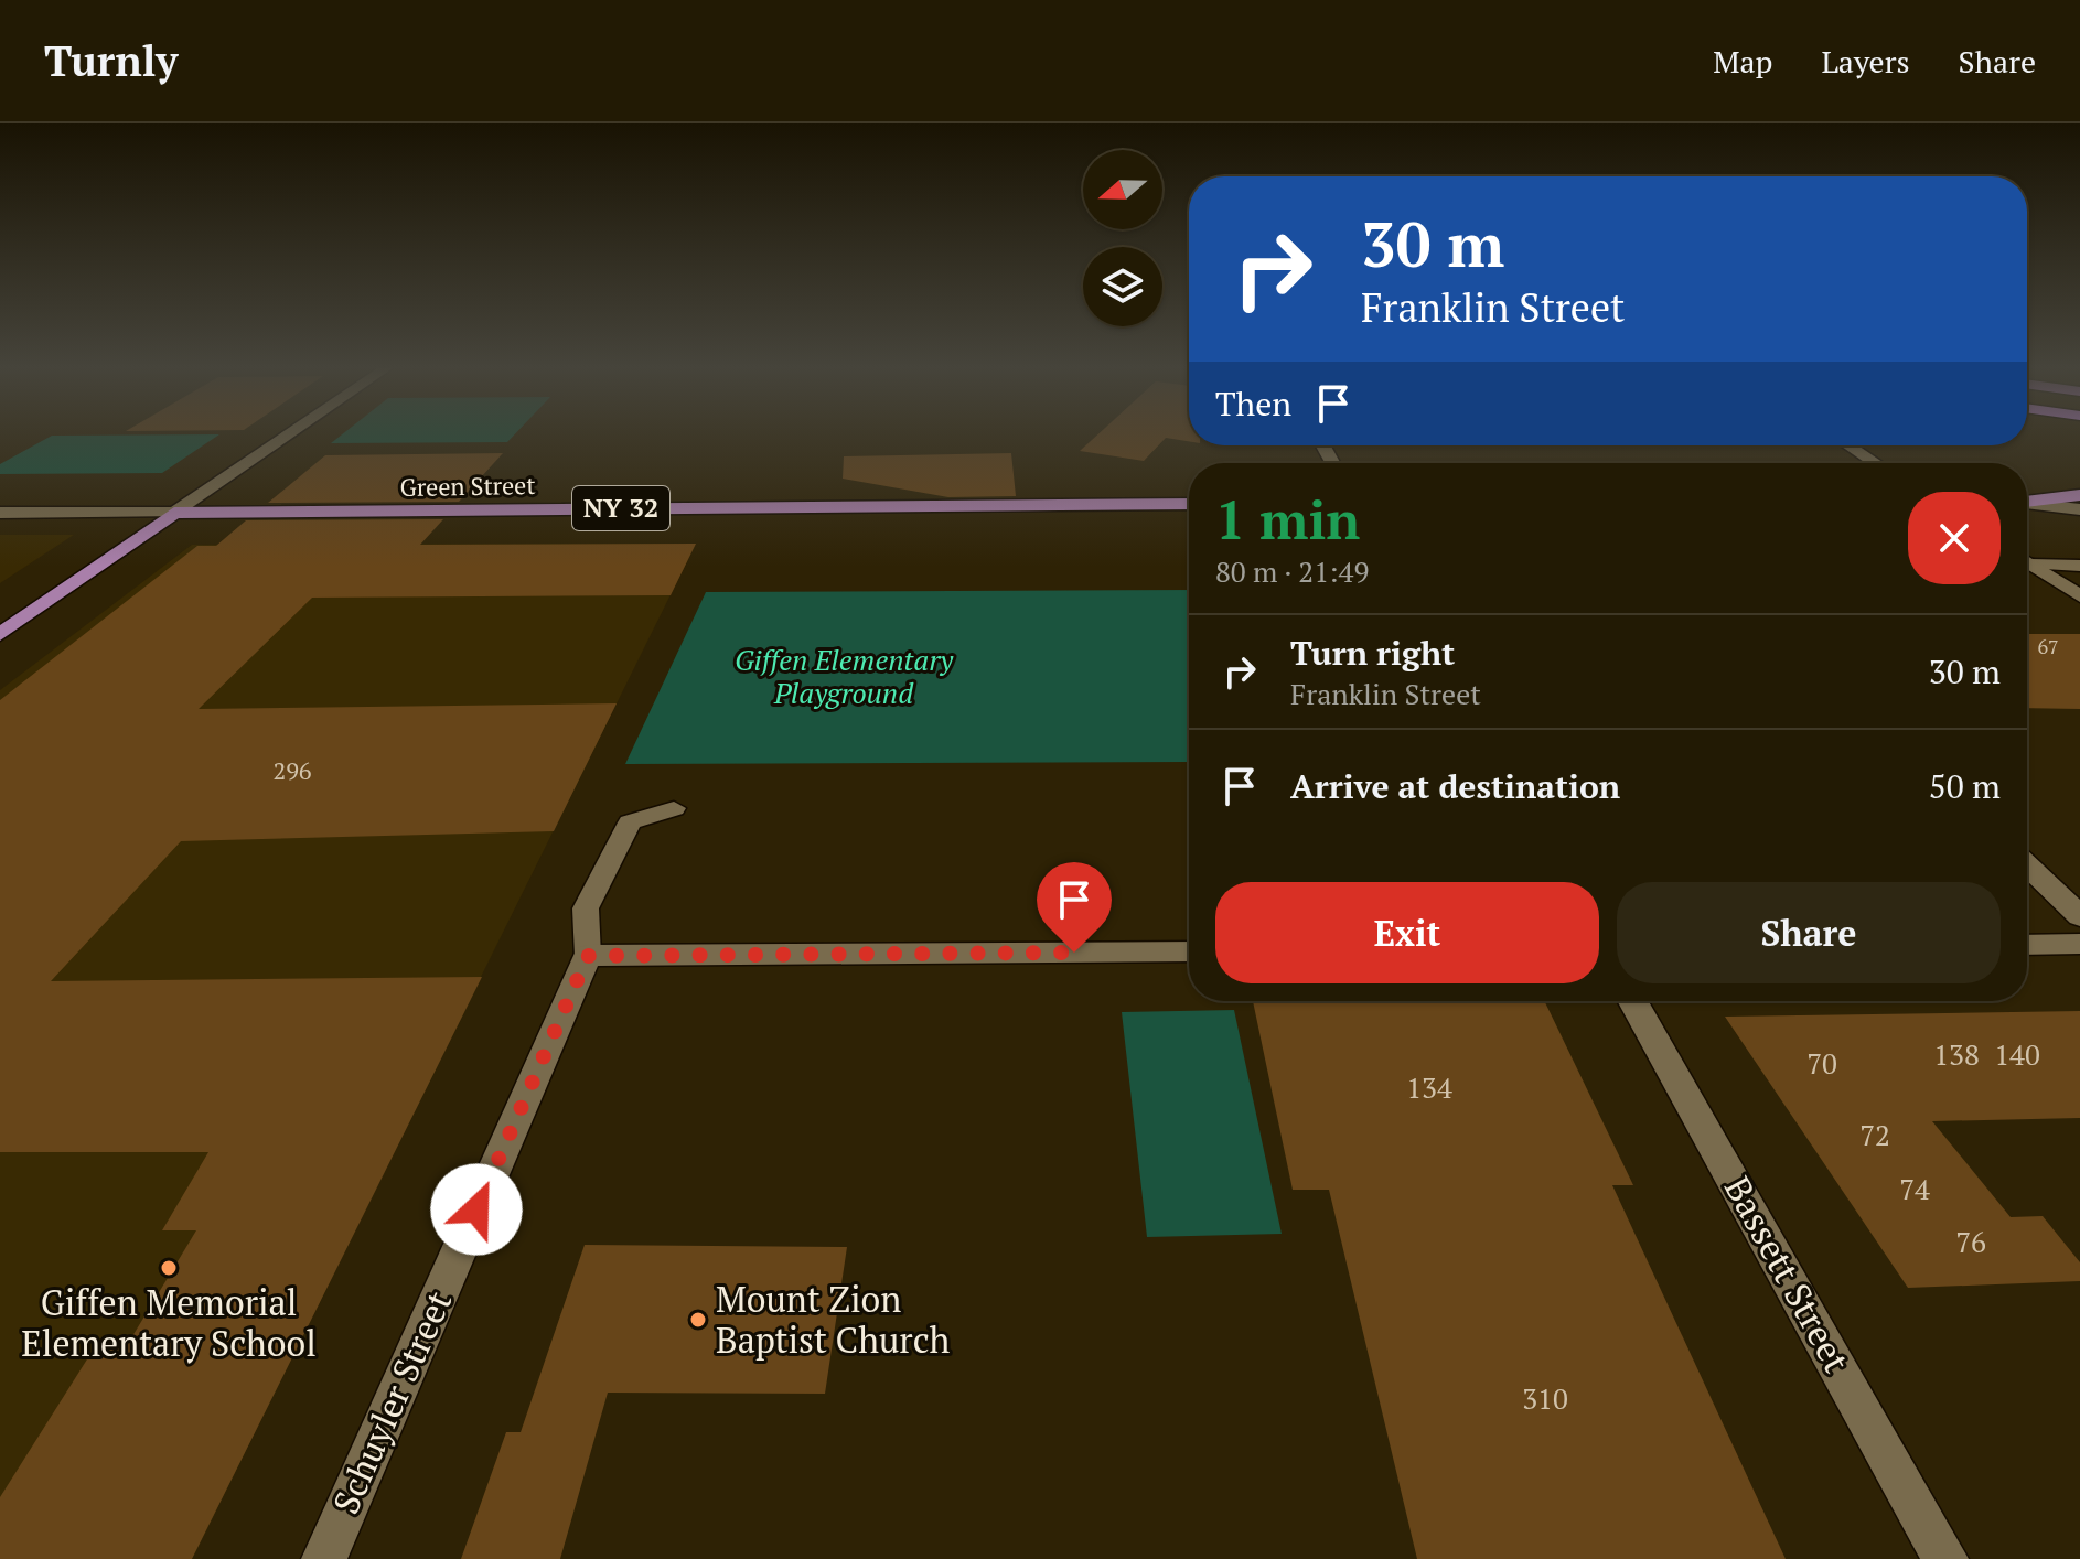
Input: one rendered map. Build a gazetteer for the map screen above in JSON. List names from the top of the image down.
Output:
{
  "streets": {
    "main road": ["Green Street", "NY 32"],
    "street": ["Bassett Street", "Schuyler Street"]
  },
  "parks": ["Giffen Elementary Playground"],
  "places": ["Giffen Memorial Elementary School", "Mount Zion Baptist Church"],
  "house_numbers": [
    "67",
    "296",
    "138",
    "140",
    "70",
    "134",
    "72",
    "74",
    "76",
    "310"
  ],
  "north": "left",
  "page": {
    "header": "Turnly",
    "nav": ["Map", "Layers", "Share"],
    "turn": ["30 m", "Franklin Street"],
    "then": "Then",
    "heading": ["1 min", "80 m · 21:49"],
    "list": [
      {
        "name": "Turn right",
        "note": "Franklin Street",
        "value": "30 m"
      },
      {
        "name": "Arrive at destination",
        "value": "50 m"
      }
    ],
    "buttons": ["Exit", "Share"]
  }
}
